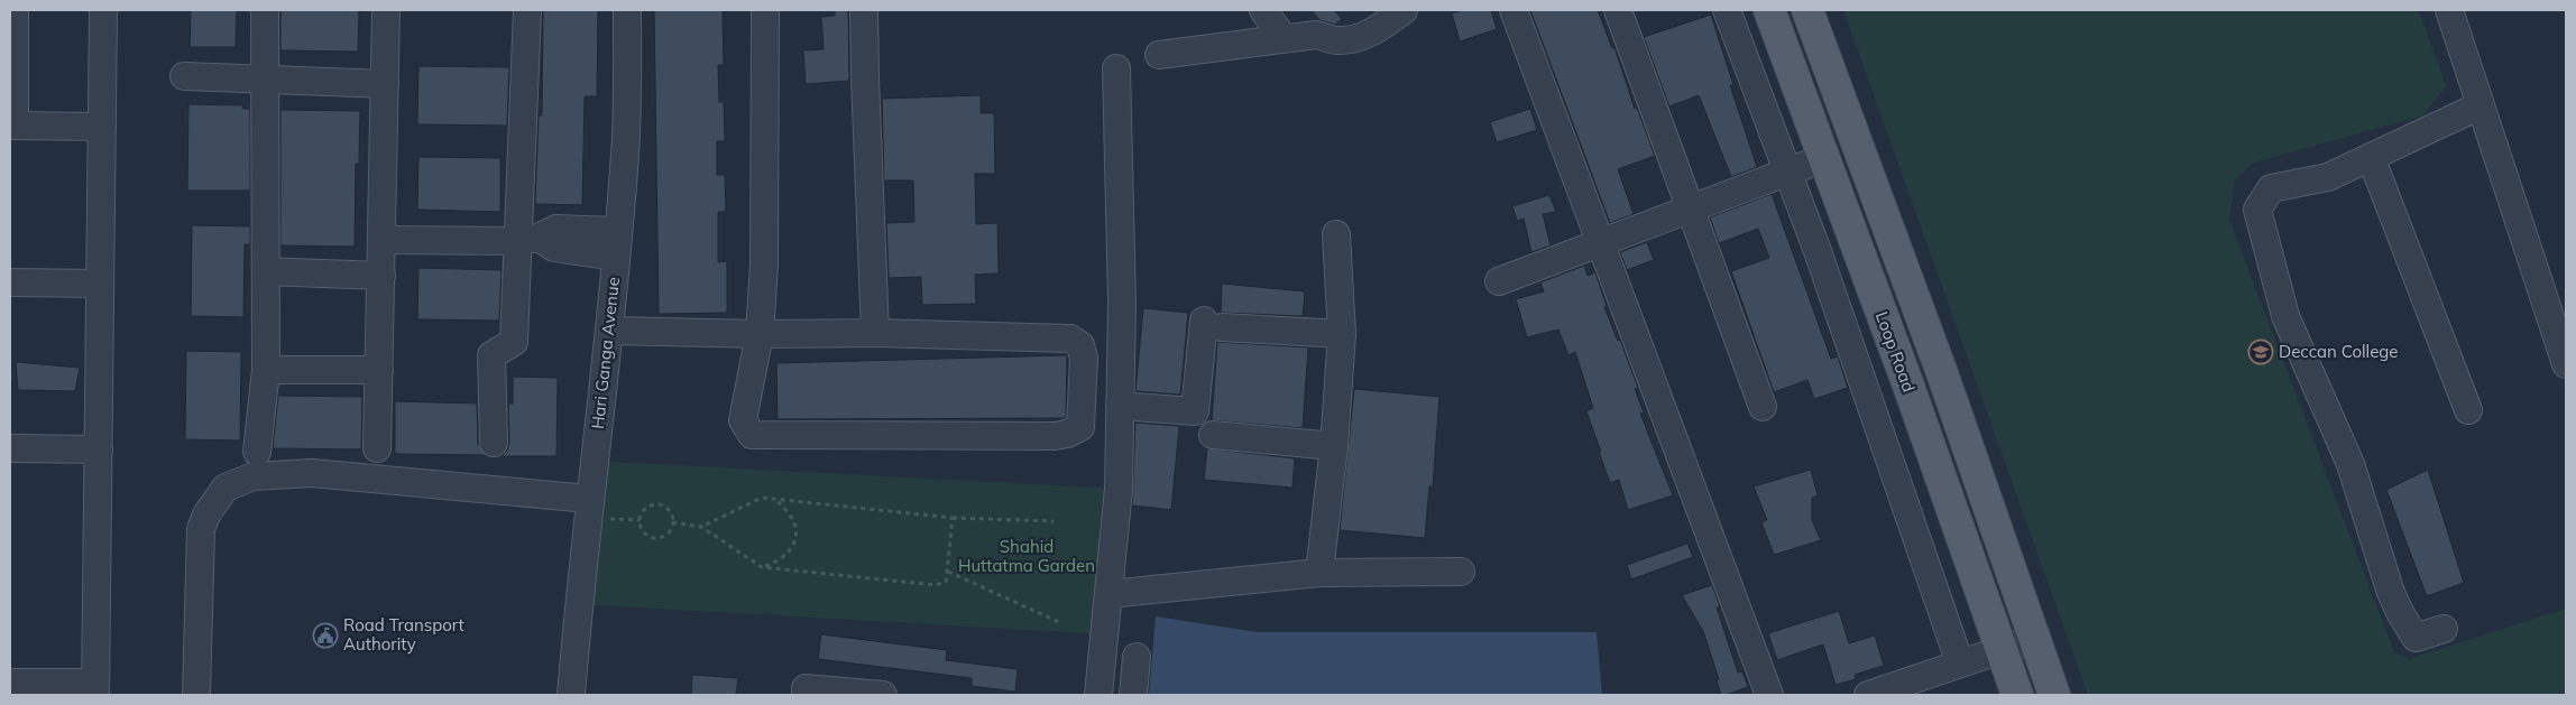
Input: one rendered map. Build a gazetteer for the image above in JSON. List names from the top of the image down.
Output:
{
  "streets": {
    "main road": ["Loop Road"],
    "street": ["Hari Ganga Avenue"]
  },
  "parks": ["Shahid Huttatma Garden"],
  "places": {
    "school or university": ["Deccan College"],
    "public building": ["Road Transport Authority"]
  }
}
